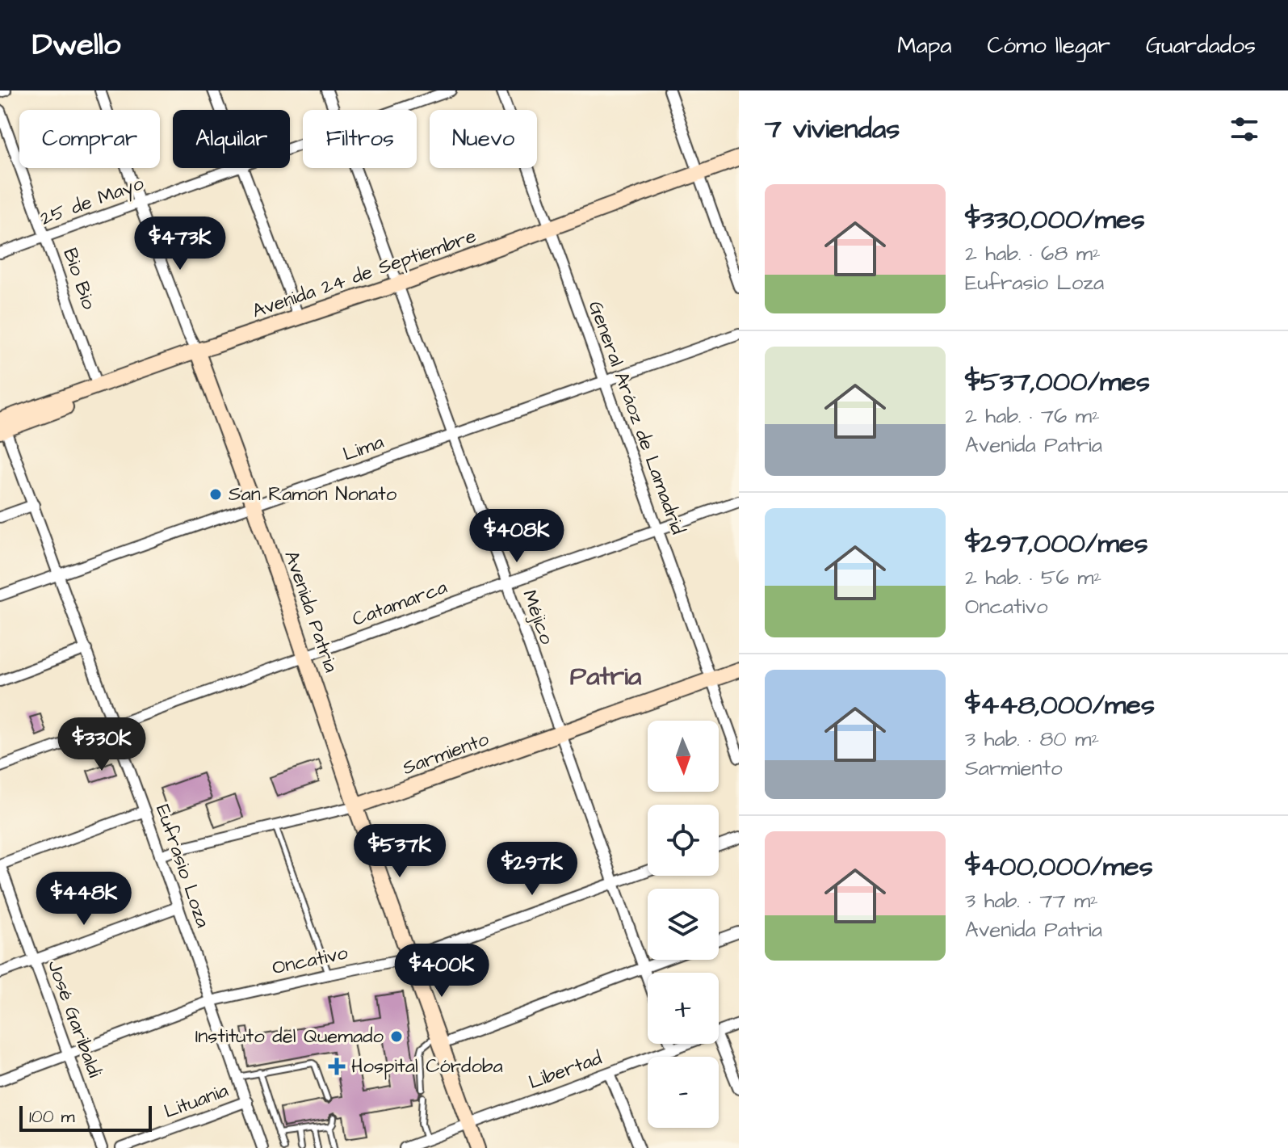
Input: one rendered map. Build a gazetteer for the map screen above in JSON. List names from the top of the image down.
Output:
{
  "streets": {
    "main road": ["Avenida 24 de Septiembre", "Avenida Patria", "Sarmiento"],
    "street": [
      "25 de Mayo",
      "Bio Bio",
      "General Aráoz de Lamadrid",
      "Lima",
      "Catamarca",
      "Méjico",
      "Eufrasio Loza",
      "Oncativo",
      "José Garibaldi",
      "Libertad",
      "Lituania"
    ]
  },
  "crossings": [
    ["25 de Mayo", "Bio Bio"],
    ["25 de Mayo", "Avenida Patria"],
    ["Avenida 24 de Septiembre", "Bio Bio"],
    ["Avenida 24 de Septiembre", "General Aráoz de Lamadrid"],
    ["Avenida 24 de Septiembre", "Avenida Patria"],
    ["Avenida 24 de Septiembre", "Méjico"],
    ["Avenida 24 de Septiembre", "Eufrasio Loza"],
    ["General Aráoz de Lamadrid", "Lima"],
    ["General Aráoz de Lamadrid", "Catamarca"],
    ["General Aráoz de Lamadrid", "Sarmiento"],
    ["Lima", "Avenida Patria"],
    ["Lima", "Méjico"],
    ["Lima", "Eufrasio Loza"],
    ["Catamarca", "Avenida Patria"],
    ["Catamarca", "Méjico"],
    ["Catamarca", "Eufrasio Loza"],
    ["Avenida Patria", "Sarmiento"],
    ["Avenida Patria", "Oncativo"],
    ["Avenida Patria", "Libertad"],
    ["Méjico", "Sarmiento"],
    ["Méjico", "Oncativo"],
    ["Sarmiento", "Eufrasio Loza"],
    ["Eufrasio Loza", "Oncativo"],
    ["Eufrasio Loza", "Lituania"],
    ["Oncativo", "José Garibaldi"]
  ],
  "districts": ["Patria"],
  "places": {
    "other": ["San Ramon Nonato", "Instituto del Quemado"],
    "health": ["Hospital Córdoba"]
  },
  "scale_bar": "100 m",
  "north": "bottom",
  "page": {
    "header": "Dwello",
    "nav": ["Mapa", "Cómo llegar", "Guardados"],
    "heading": "7 viviendas",
    "chip": [
      "Comprar",
      "Alquilar",
      "Filtros",
      "Nuevo"
    ],
    "list": [
      {
        "name": "$330,000/mes",
        "note": "2 hab. · 68 m² · Eufrasio Loza"
      },
      {
        "name": "$537,000/mes",
        "note": "2 hab. · 76 m² · Avenida Patria"
      },
      {
        "name": "$297,000/mes",
        "note": "2 hab. · 56 m² · Oncativo"
      },
      {
        "name": "$448,000/mes",
        "note": "3 hab. · 80 m² · Sarmiento"
      },
      {
        "name": "$400,000/mes",
        "note": "3 hab. · 77 m² · Avenida Patria"
      }
    ],
    "price": [
      "$473K",
      "$408K",
      "$330K",
      "$537K",
      "$297K",
      "$448K",
      "$400K"
    ],
    "map_buttons": ["+", "−"],
    "scale": "100 m"
  }
}
